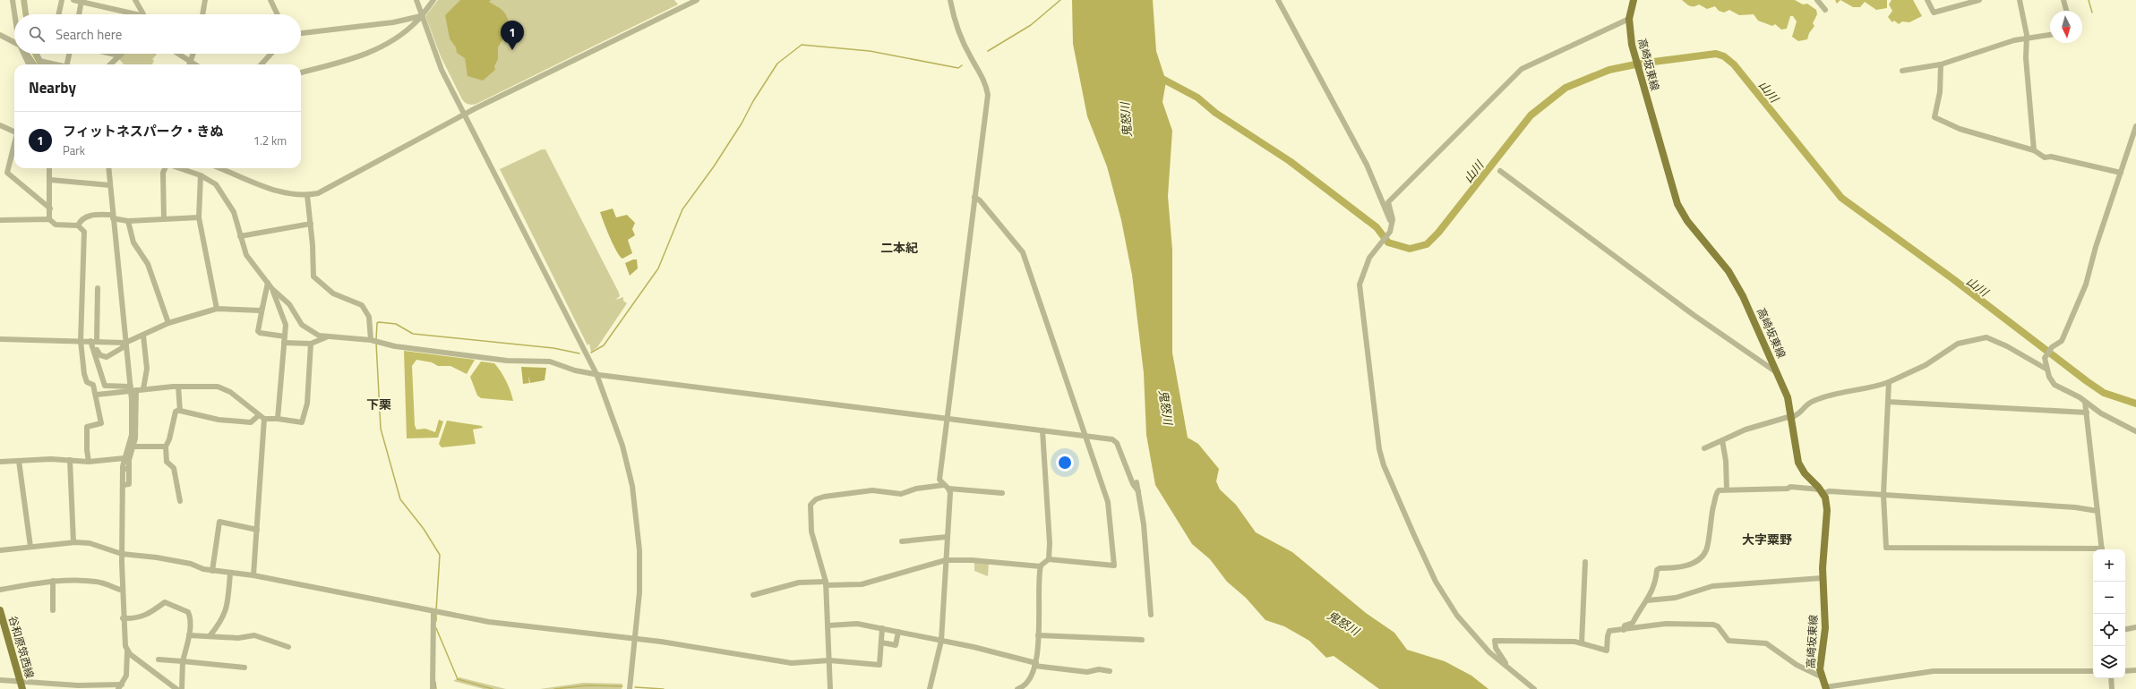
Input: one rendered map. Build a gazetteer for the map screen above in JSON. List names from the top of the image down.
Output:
{
  "streets": {
    "main road": ["高崎坂東線", "谷和原筑西線"]
  },
  "districts": ["二本紀", "下栗", "大字粟野"],
  "water": ["山川", "鬼怒川"],
  "north": "bottom",
  "page": {
    "search": "Search here",
    "pins": "1",
    "heading": "Nearby",
    "list": [
      {
        "mark": "1",
        "name": "フィットネスパーク・きぬ",
        "note": "Park",
        "value": "1.2 km"
      }
    ],
    "map_buttons": ["+", "−"]
  }
}
